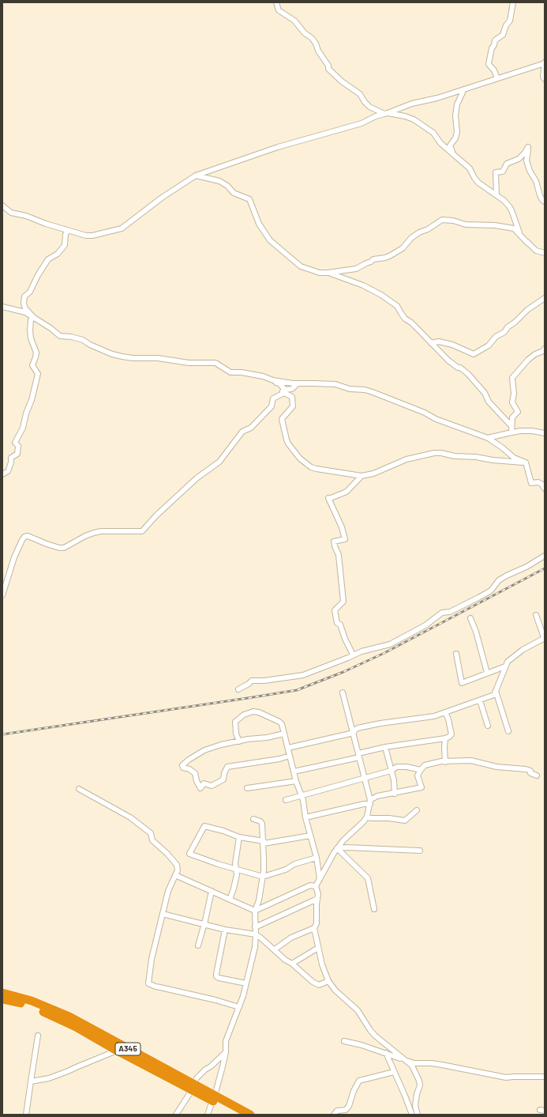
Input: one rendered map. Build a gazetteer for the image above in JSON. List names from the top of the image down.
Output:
{
  "streets": {
    "highway": ["A345"]
  }
}
